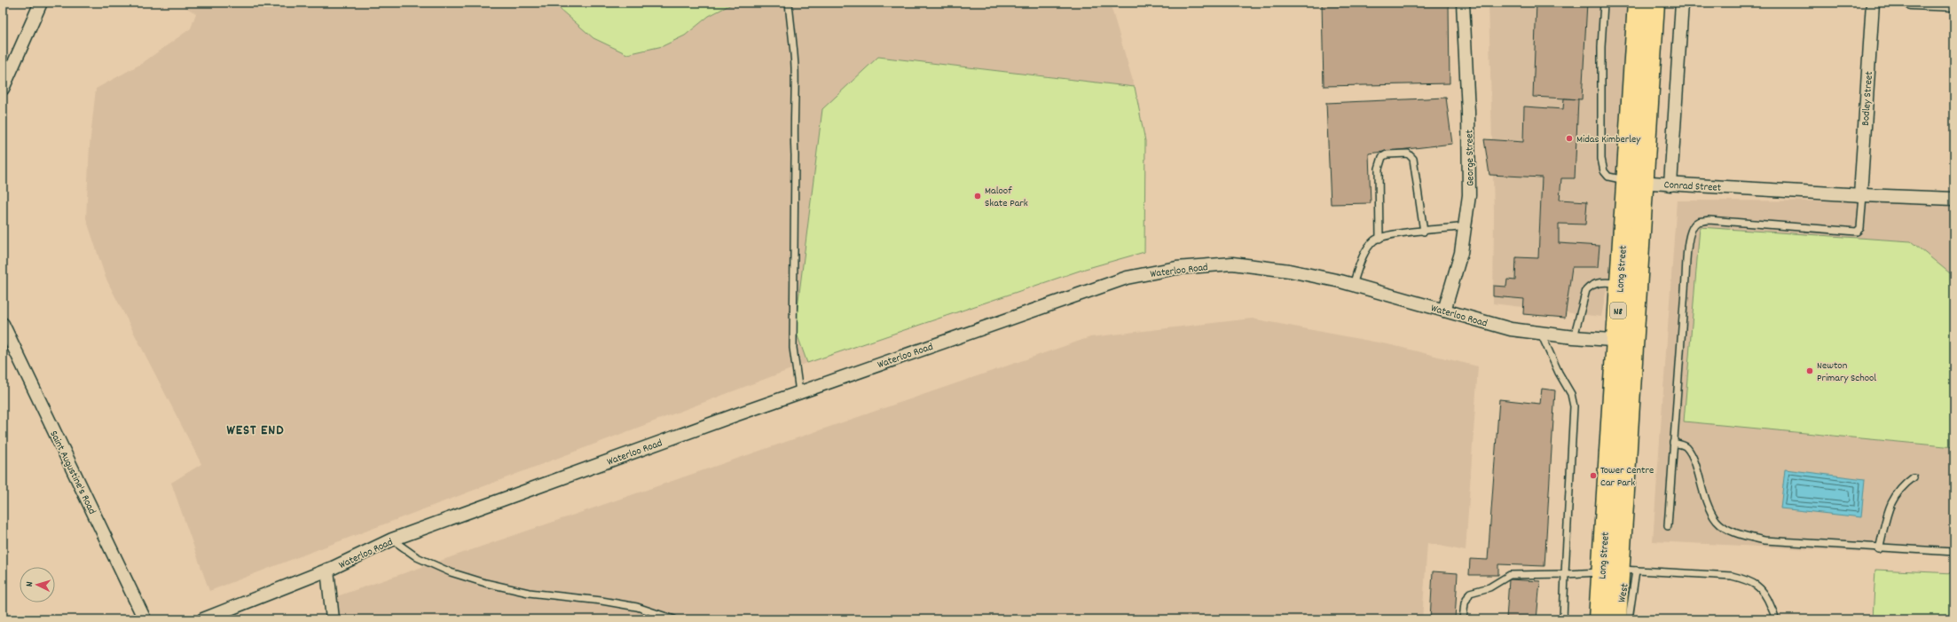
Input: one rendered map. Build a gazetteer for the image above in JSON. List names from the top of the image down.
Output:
{
  "streets": {
    "highway": ["Long Street", "N8"],
    "street": [
      "Bodley Street",
      "George Street",
      "Conrad Street",
      "Waterloo Road",
      "Saint Augustine's Road"
    ],
    "lane": ["West"]
  },
  "crossings": [
    ["Bodley Street", "Conrad Street"],
    ["George Street", "Waterloo Road"],
    ["Conrad Street", "Long Street"],
    ["Long Street", "Waterloo Road"],
    ["Long Street", "West"]
  ],
  "districts": ["WEST END"],
  "places": [
    "Midas Kimberley",
    "Maloof Skate Park",
    "Newton Primary School",
    "Tower Centre Car Park"
  ],
  "north": "left"
}
